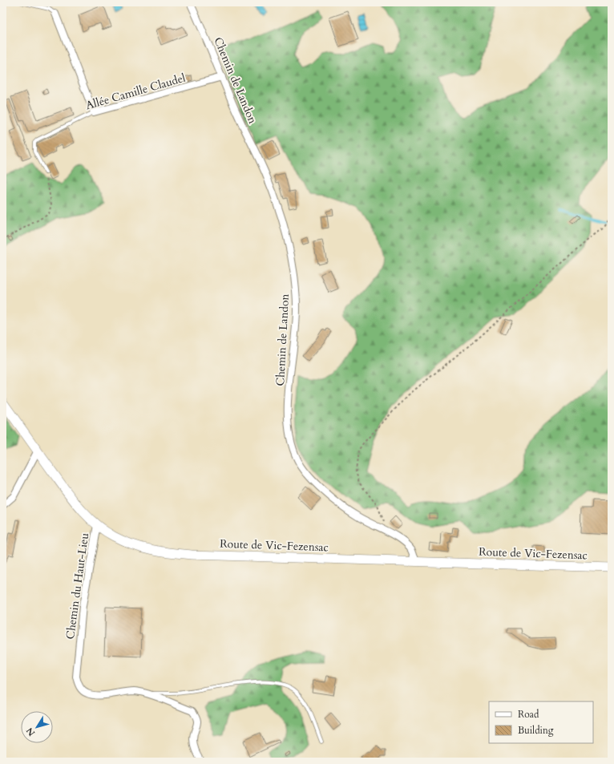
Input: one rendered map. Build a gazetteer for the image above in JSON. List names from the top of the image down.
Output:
{
  "streets": {
    "main road": ["Route de Vic-Fezensac"],
    "street": ["Chemin de Landon", "Allée Camille Claudel", "Chemin du Haut-Lieu"]
  },
  "crossings": [
    ["Chemin de Landon", "Allée Camille Claudel"],
    ["Chemin de Landon", "Route de Vic-Fezensac"],
    ["Route de Vic-Fezensac", "Chemin du Haut-Lieu"]
  ],
  "legend": ["Road", "Building"],
  "north": "bottom left"
}
